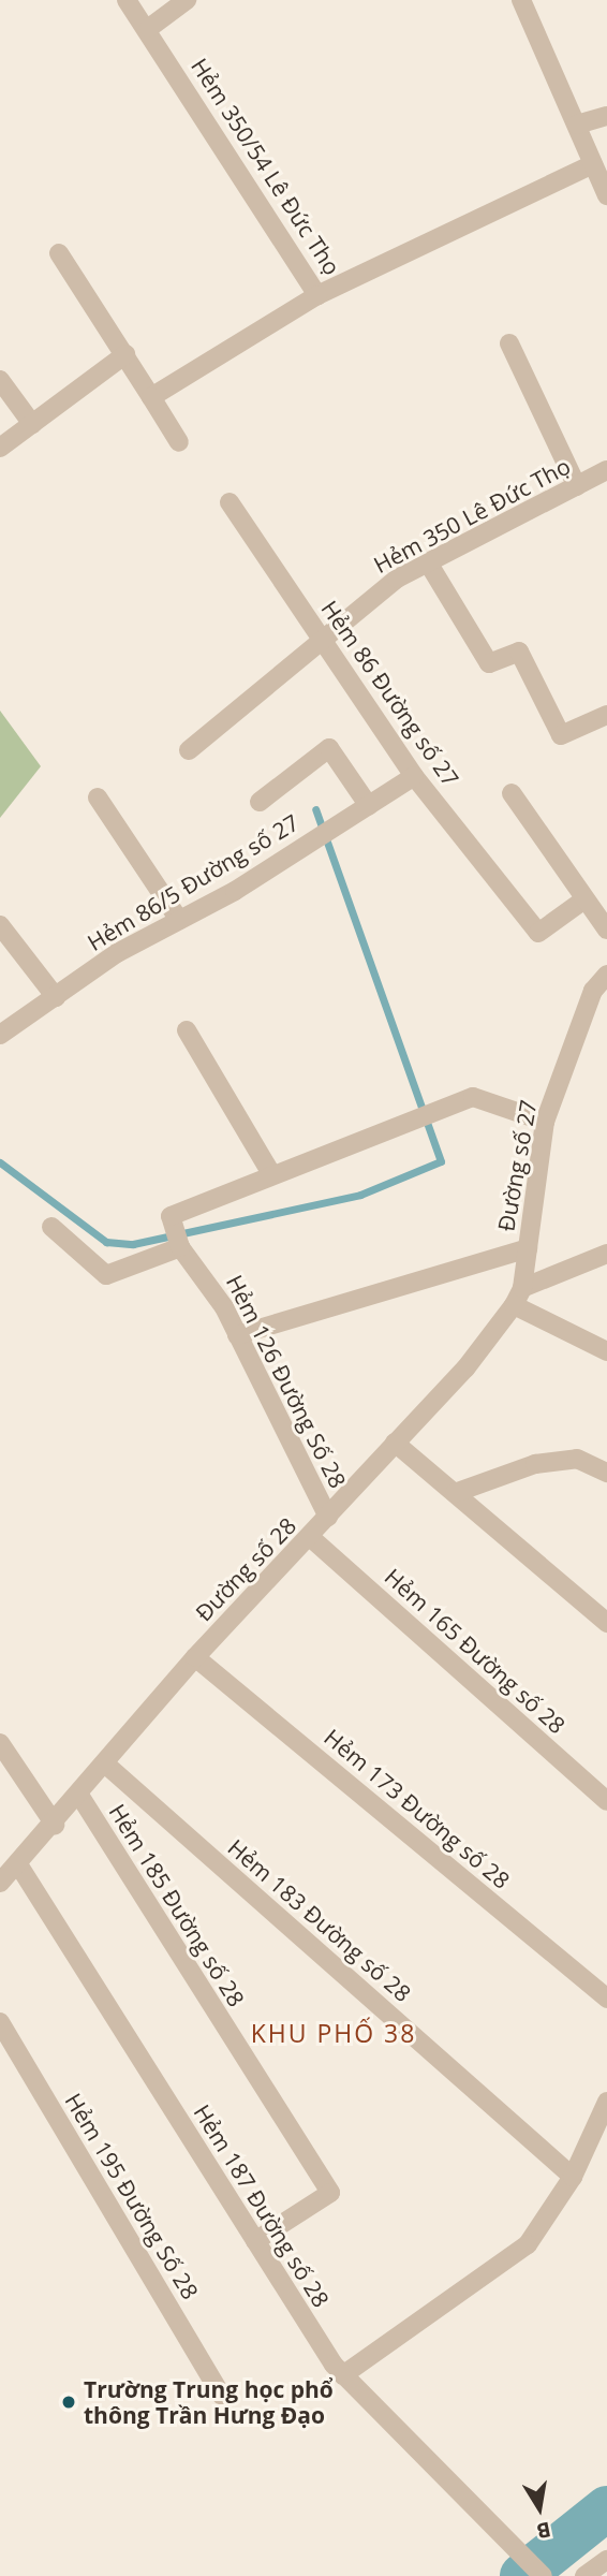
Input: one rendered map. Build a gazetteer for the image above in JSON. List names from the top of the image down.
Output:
{
  "streets": {
    "street": [
      "Hẻm 350/54 Lê Đức Thọ",
      "Hẻm 350 Lê Đức Thọ",
      "Hẻm 86 Đường số 27",
      "Hẻm 86/5 Đường số 27",
      "Đường số 27",
      "Hẻm 126 Đường Số 28",
      "Đường số 28",
      "Hẻm 165 Đường số 28",
      "Hẻm 173 Đường số 28",
      "Hẻm 185 Đường số 28",
      "Hẻm 183 Đường số 28",
      "Hẻm 195 Đường Số 28",
      "Hẻm 187 Đường số 28"
    ]
  },
  "crossings": [
    ["Hẻm 350 Lê Đức Thọ", "Hẻm 86 Đường số 27"],
    ["Hẻm 86 Đường số 27", "Hẻm 86/5 Đường số 27"],
    ["Đường số 27", "Đường số 28"],
    ["Hẻm 126 Đường Số 28", "Đường số 28"],
    ["Đường số 28", "Hẻm 165 Đường số 28"],
    ["Đường số 28", "Hẻm 173 Đường số 28"],
    ["Đường số 28", "Hẻm 185 Đường số 28"],
    ["Đường số 28", "Hẻm 183 Đường số 28"],
    ["Đường số 28", "Hẻm 187 Đường số 28"],
    ["Hẻm 185 Đường số 28", "Hẻm 187 Đường số 28"]
  ],
  "districts": ["KHU PHỐ 38"],
  "places": ["Trường Trung học phổ thông Trần Hưng Đạo"],
  "north": "bottom"
}
